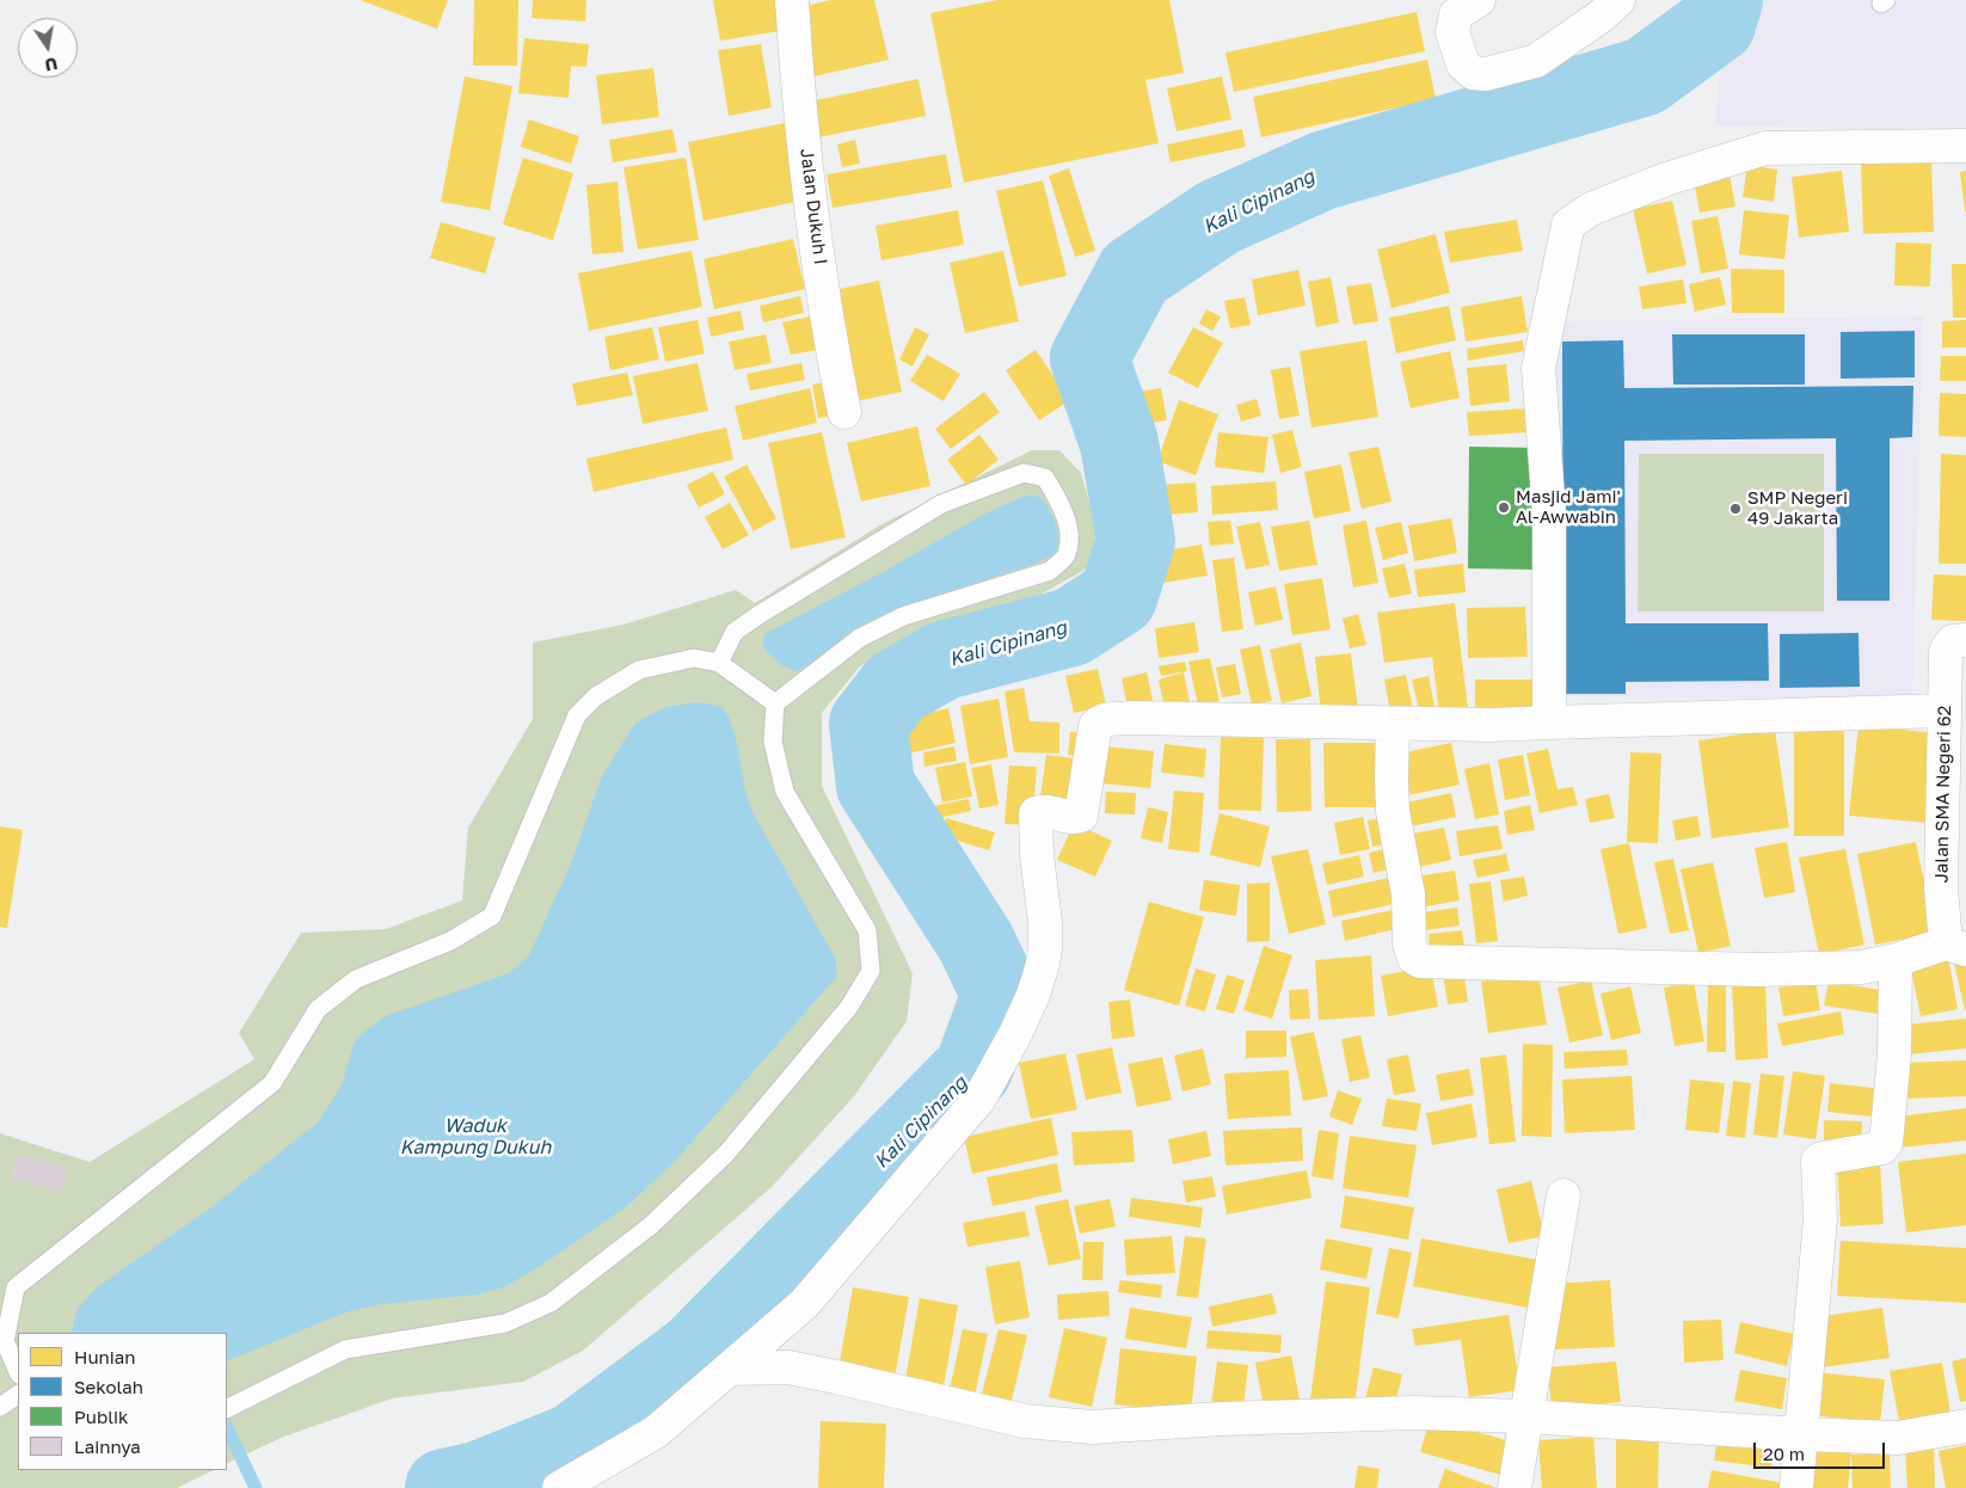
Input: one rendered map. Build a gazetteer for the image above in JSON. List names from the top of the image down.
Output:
{
  "streets": {
    "street": ["Jalan Dukuh I", "Jalan SMA Negeri 62"]
  },
  "water": ["Kali Cipinang", "Waduk Kampung Dukuh"],
  "places": ["Masjid Jami' Al-Awwabin", "SMP Negeri 49 Jakarta"],
  "legend": [
    "Hunian",
    "Sekolah",
    "Publik",
    "Lainnya"
  ],
  "scale_bar": "20 m",
  "north": "bottom"
}
